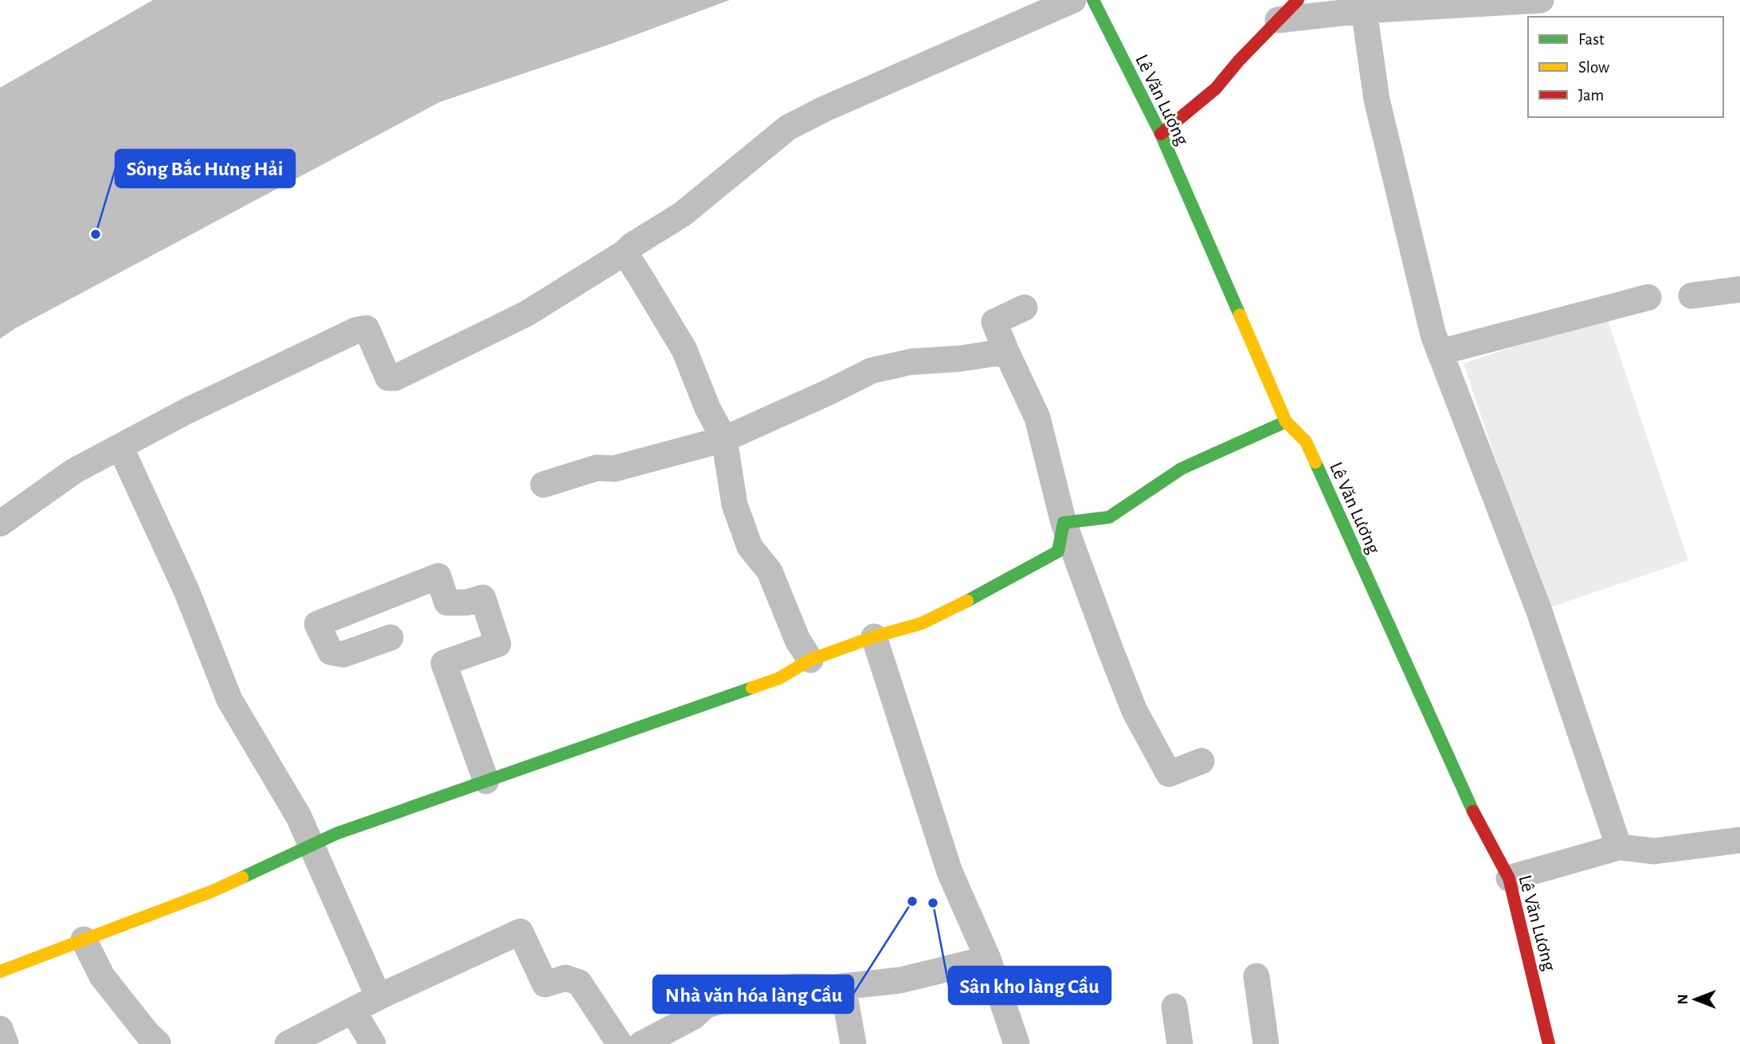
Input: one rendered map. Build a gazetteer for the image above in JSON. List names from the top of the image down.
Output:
{
  "streets": {
    "street": ["Lê Văn Lương"]
  },
  "places": ["Sông Bắc Hưng Hải", "Nhà văn hóa làng Cầu", "Sân kho làng Cầu"],
  "legend": ["Fast", "Slow", "Jam"],
  "north": "left"
}
